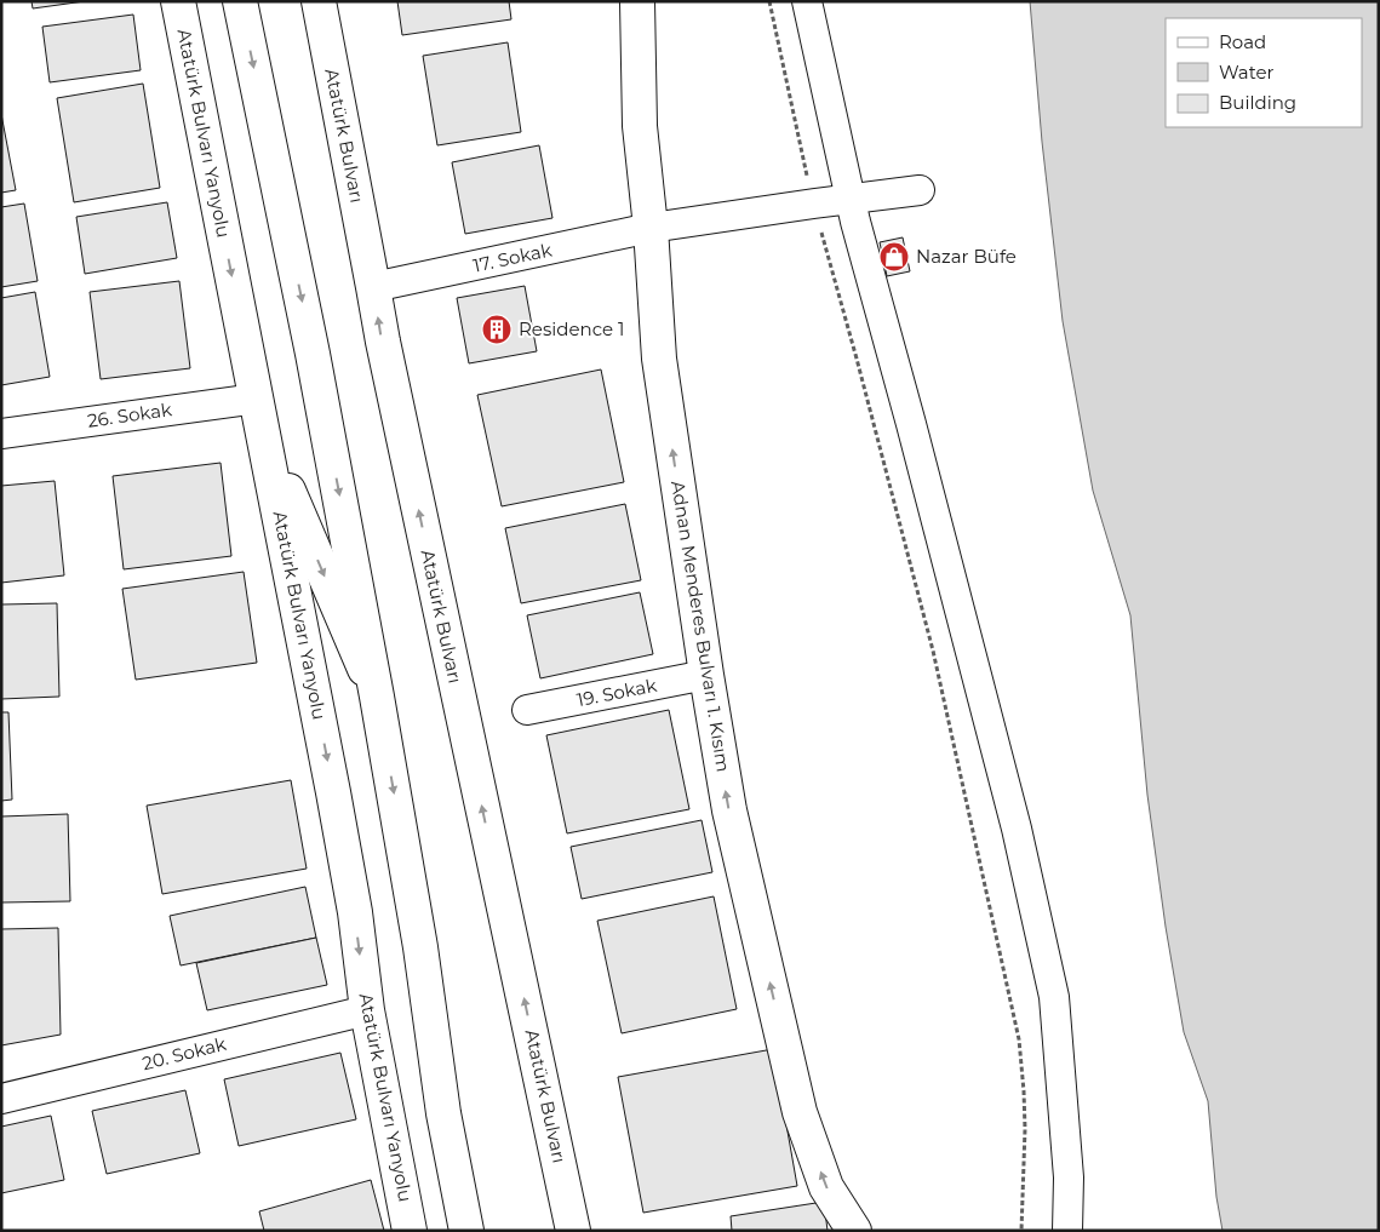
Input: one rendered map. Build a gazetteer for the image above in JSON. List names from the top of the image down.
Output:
{
  "streets": {
    "main road": ["Atatürk Bulvarı Yanyolu", "Atatürk Bulvarı", "Adnan Menderes Bulvarı 1. Kısım"],
    "street": [
      "17. Sokak",
      "26. Sokak",
      "19. Sokak",
      "20. Sokak"
    ]
  },
  "crossings": [
    ["Atatürk Bulvarı Yanyolu", "26. Sokak"],
    ["Atatürk Bulvarı Yanyolu", "20. Sokak"],
    ["Atatürk Bulvarı", "17. Sokak"],
    ["17. Sokak", "Adnan Menderes Bulvarı 1. Kısım"],
    ["Adnan Menderes Bulvarı 1. Kısım", "19. Sokak"]
  ],
  "one_way": ["Adnan Menderes Bulvarı 1. Kısım"],
  "places": {
    "shop": ["Nazar Büfe"],
    "building": ["Residence 1"]
  },
  "legend": ["Road", "Water", "Building"]
}
